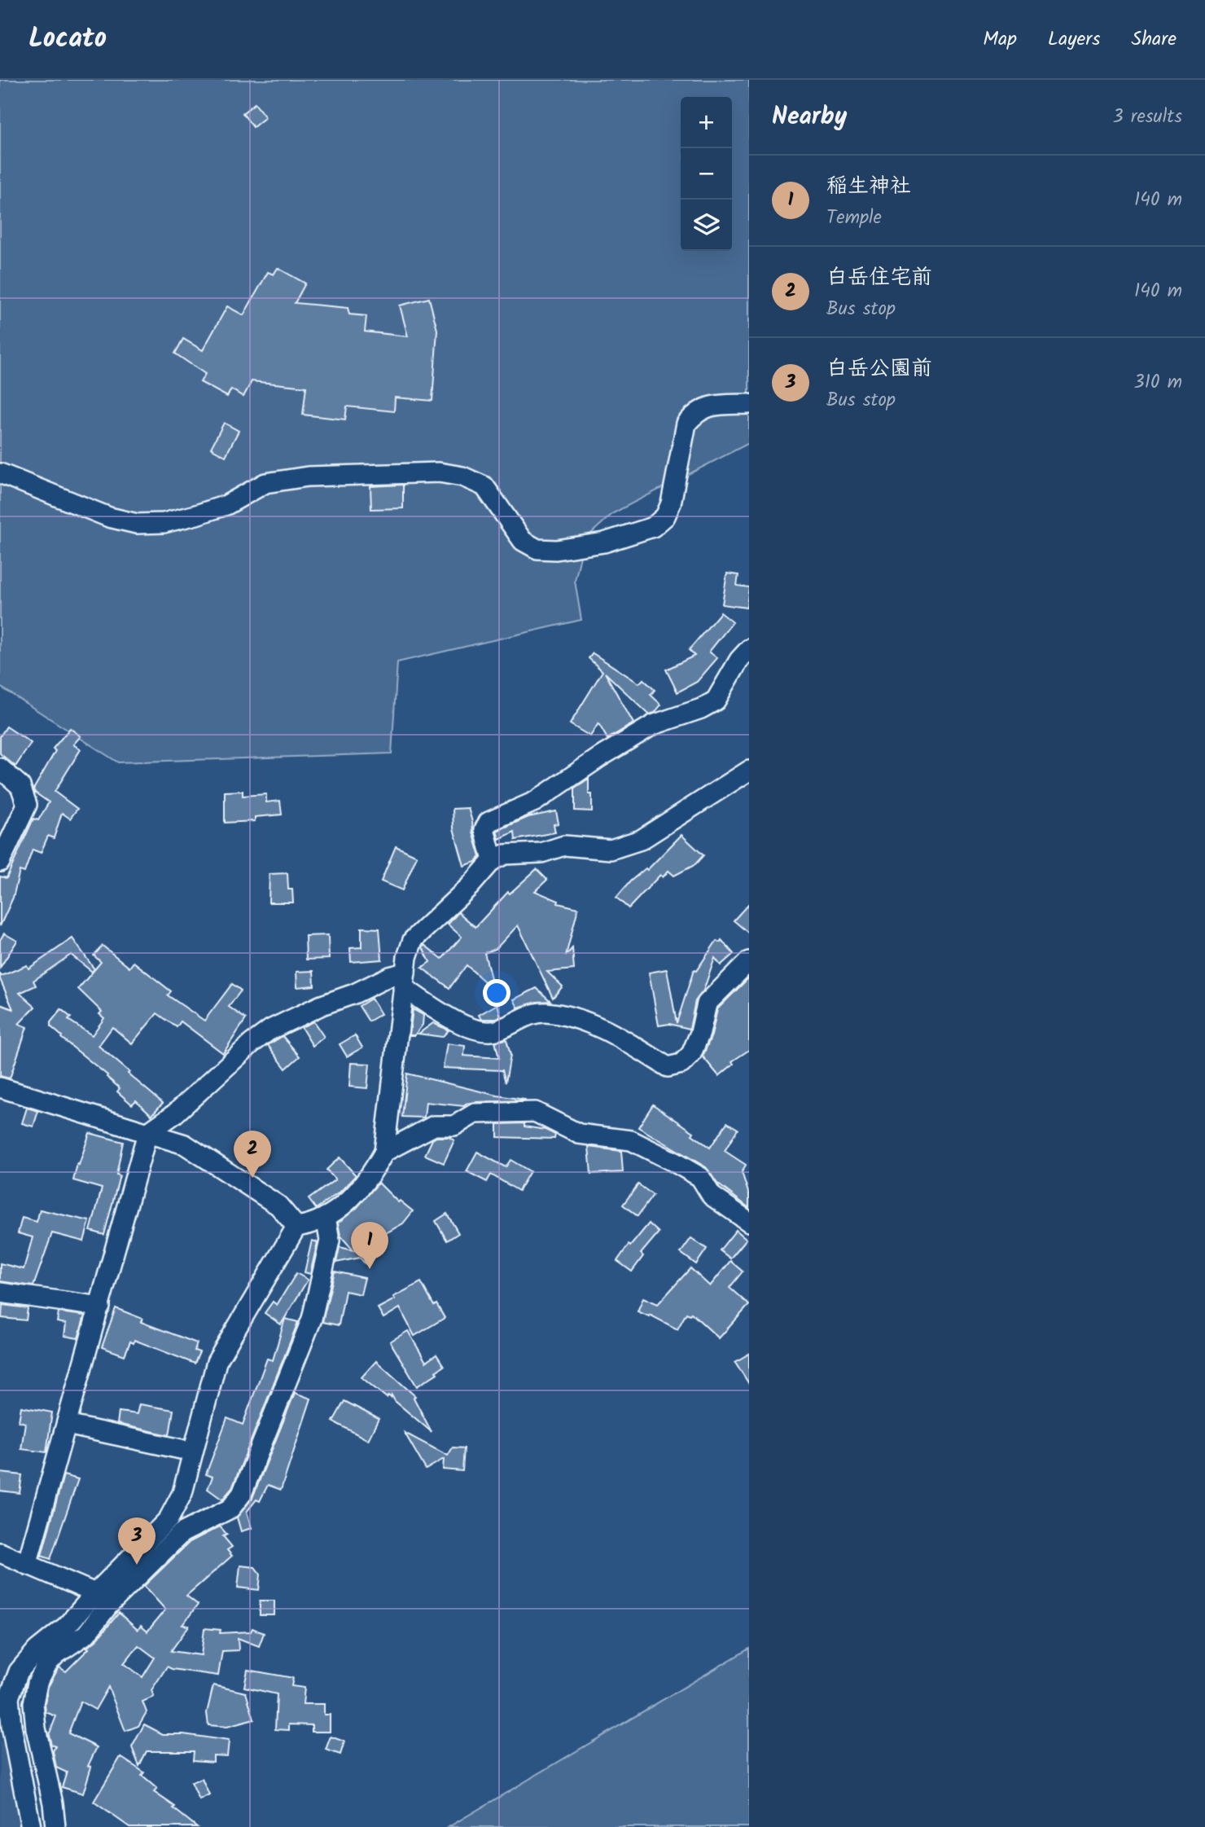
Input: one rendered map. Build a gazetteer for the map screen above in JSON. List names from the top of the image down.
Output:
{
  "page": {
    "header": "Locato",
    "nav": ["Map", "Layers", "Share"],
    "heading": ["Nearby", "3 results"],
    "map_buttons": ["+", "−"],
    "list": [
      {
        "mark": "1",
        "name": "稲生神社",
        "note": "Temple",
        "value": "140 m"
      },
      {
        "mark": "2",
        "name": "白岳住宅前",
        "note": "Bus stop",
        "value": "140 m"
      },
      {
        "mark": "3",
        "name": "白岳公園前",
        "note": "Bus stop",
        "value": "310 m"
      }
    ],
    "pins": ["2", "1", "3"]
  }
}
